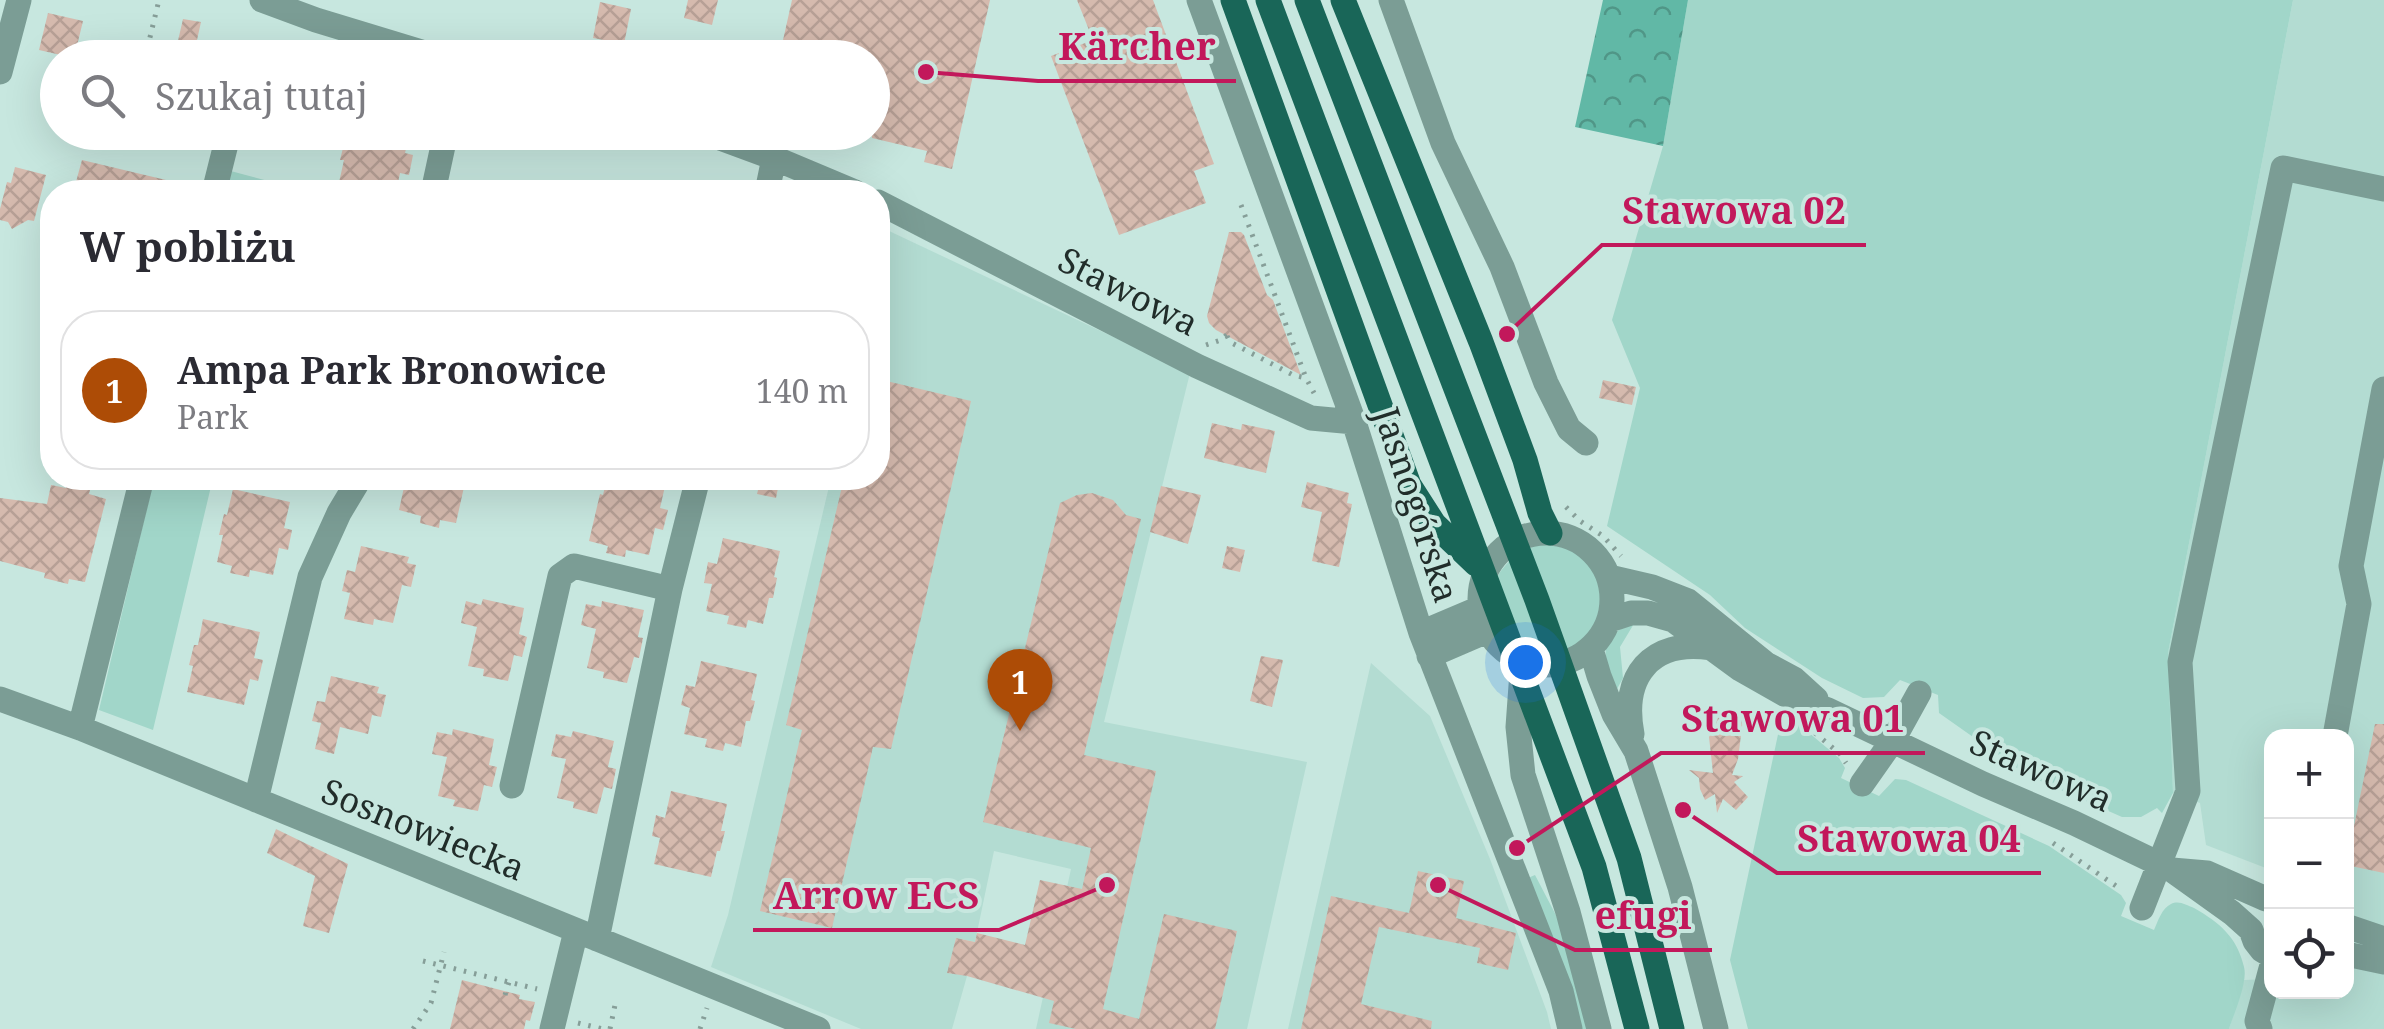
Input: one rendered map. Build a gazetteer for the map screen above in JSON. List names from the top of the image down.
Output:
{
  "streets": {
    "main road": ["Jasnogórska"],
    "street": ["Stawowa", "Sosnowiecka"]
  },
  "crossings": [
    ["Stawowa", "Jasnogórska"]
  ],
  "places": [
    "Kärcher",
    "Stawowa 02",
    "Stawowa 04",
    "Stawowa 01",
    "Arrow ECS",
    "efugi"
  ],
  "page": {
    "search": "Szukaj tutaj",
    "heading": "W pobliżu",
    "list": [
      {
        "mark": "1",
        "name": "Ampa Park Bronowice",
        "note": "Park",
        "value": "140 m"
      }
    ],
    "pins": "1",
    "map_buttons": ["+", "−"]
  }
}
